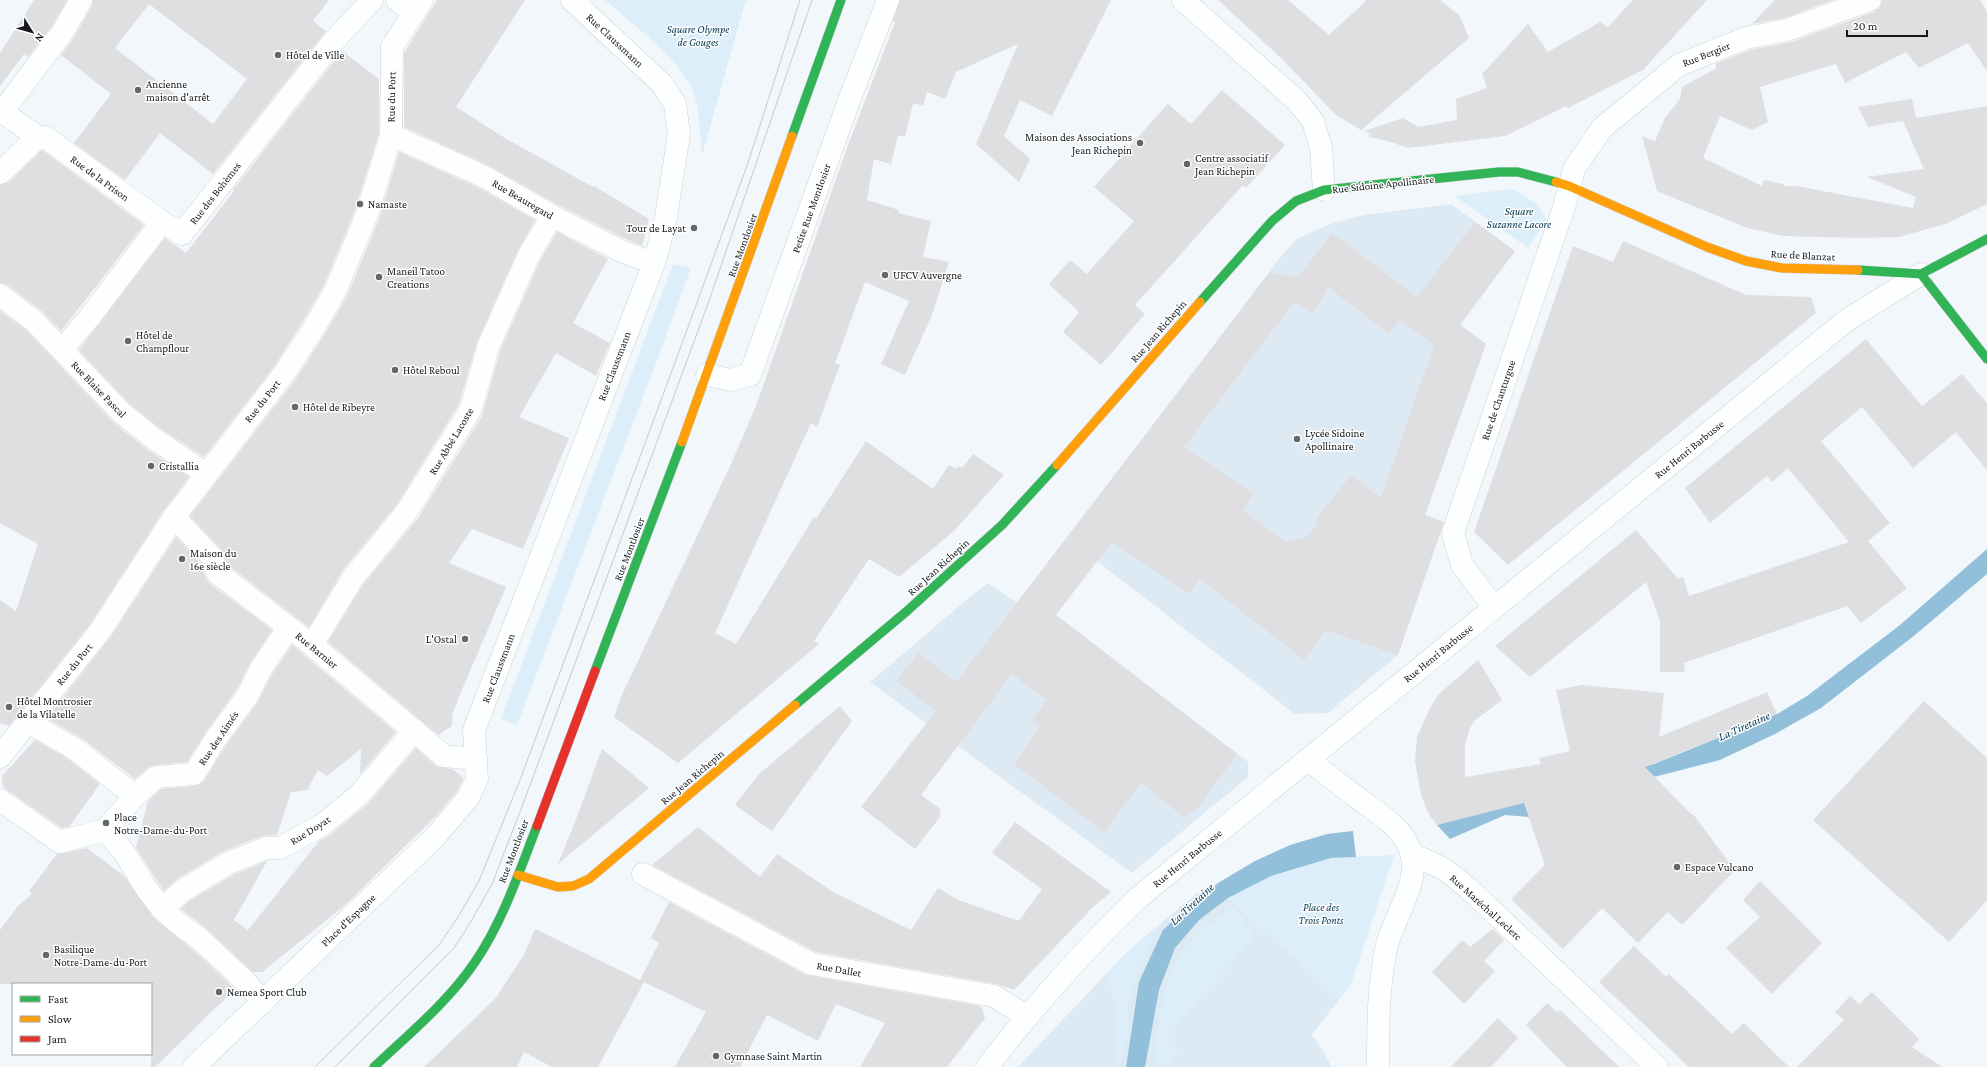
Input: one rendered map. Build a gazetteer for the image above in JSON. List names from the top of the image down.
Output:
{
  "streets": {
    "street": [
      "Rue Claussmann",
      "Rue Bergier",
      "Rue du Port",
      "Rue de la Prison",
      "Rue Sidoine Apollinaire",
      "Rue des Bohèmes",
      "Rue Beauregard",
      "Petite Rue Montlosier",
      "Rue Montlosier",
      "Rue de Blanzat",
      "Rue Jean Richepin",
      "Rue Blaise Pascal",
      "Rue de Chanturgue",
      "Rue Abbé Lacoste",
      "Rue Henri Barbusse",
      "Rue Barnier",
      "Rue des Aimés",
      "Rue Doyat",
      "Rue Maréchal Leclerc",
      "Place d'Espagne",
      "Rue Dallet"
    ]
  },
  "crossings": [
    ["Rue Claussmann", "Rue Beauregard"],
    ["Rue Claussmann", "Rue Barnier"],
    ["Rue Claussmann", "Place d'Espagne"],
    ["Rue Bergier", "Rue Sidoine Apollinaire"],
    ["Rue Bergier", "Rue de Blanzat"],
    ["Rue Bergier", "Rue de Chanturgue"],
    ["Rue du Port", "Rue Beauregard"],
    ["Rue du Port", "Rue Blaise Pascal"],
    ["Rue du Port", "Rue Barnier"],
    ["Rue de la Prison", "Rue des Bohèmes"],
    ["Rue Sidoine Apollinaire", "Rue de Blanzat"],
    ["Rue Sidoine Apollinaire", "Rue Jean Richepin"],
    ["Rue Sidoine Apollinaire", "Rue de Chanturgue"],
    ["Rue Beauregard", "Rue Abbé Lacoste"],
    ["Petite Rue Montlosier", "Rue Montlosier"],
    ["Rue Montlosier", "Rue Jean Richepin"],
    ["Rue de Blanzat", "Rue de Chanturgue"],
    ["Rue de Blanzat", "Rue Henri Barbusse"],
    ["Rue de Chanturgue", "Rue Henri Barbusse"],
    ["Rue Abbé Lacoste", "Rue Barnier"],
    ["Rue Henri Barbusse", "Rue Dallet"],
    ["Rue Barnier", "Rue des Aimés"],
    ["Rue Barnier", "Rue Doyat"],
    ["Rue Barnier", "Place d'Espagne"]
  ],
  "water": ["La Tiretaine"],
  "parks": ["Square Olympe de Gouges", "Square Suzanne Lacore", "Place des Trois Ponts"],
  "places": [
    "Hôtel de Ville",
    "Ancienne maison d'arrêt",
    "Maison des Associations Jean Richepin",
    "Centre associatif Jean Richepin",
    "Namaste",
    "Tour de Layat",
    "UFCV Auvergne",
    "Maneil Tatoo Creations",
    "Hôtel de Champflour",
    "Hôtel Reboul",
    "Hôtel de Ribeyre",
    "Lycée Sidoine Apollinaire",
    "Cristallia",
    "Maison du 16e siècle",
    "L'Ostal",
    "Hôtel Montrosier de la Vilatelle",
    "Place Notre-Dame-du-Port",
    "Espace Vulcano",
    "Basilique Notre-Dame-du-Port",
    "Nemea Sport Club",
    "Gymnase Saint Martin"
  ],
  "legend": ["Fast", "Slow", "Jam"],
  "scale_bar": "20 m",
  "north": "bottom right"
}
